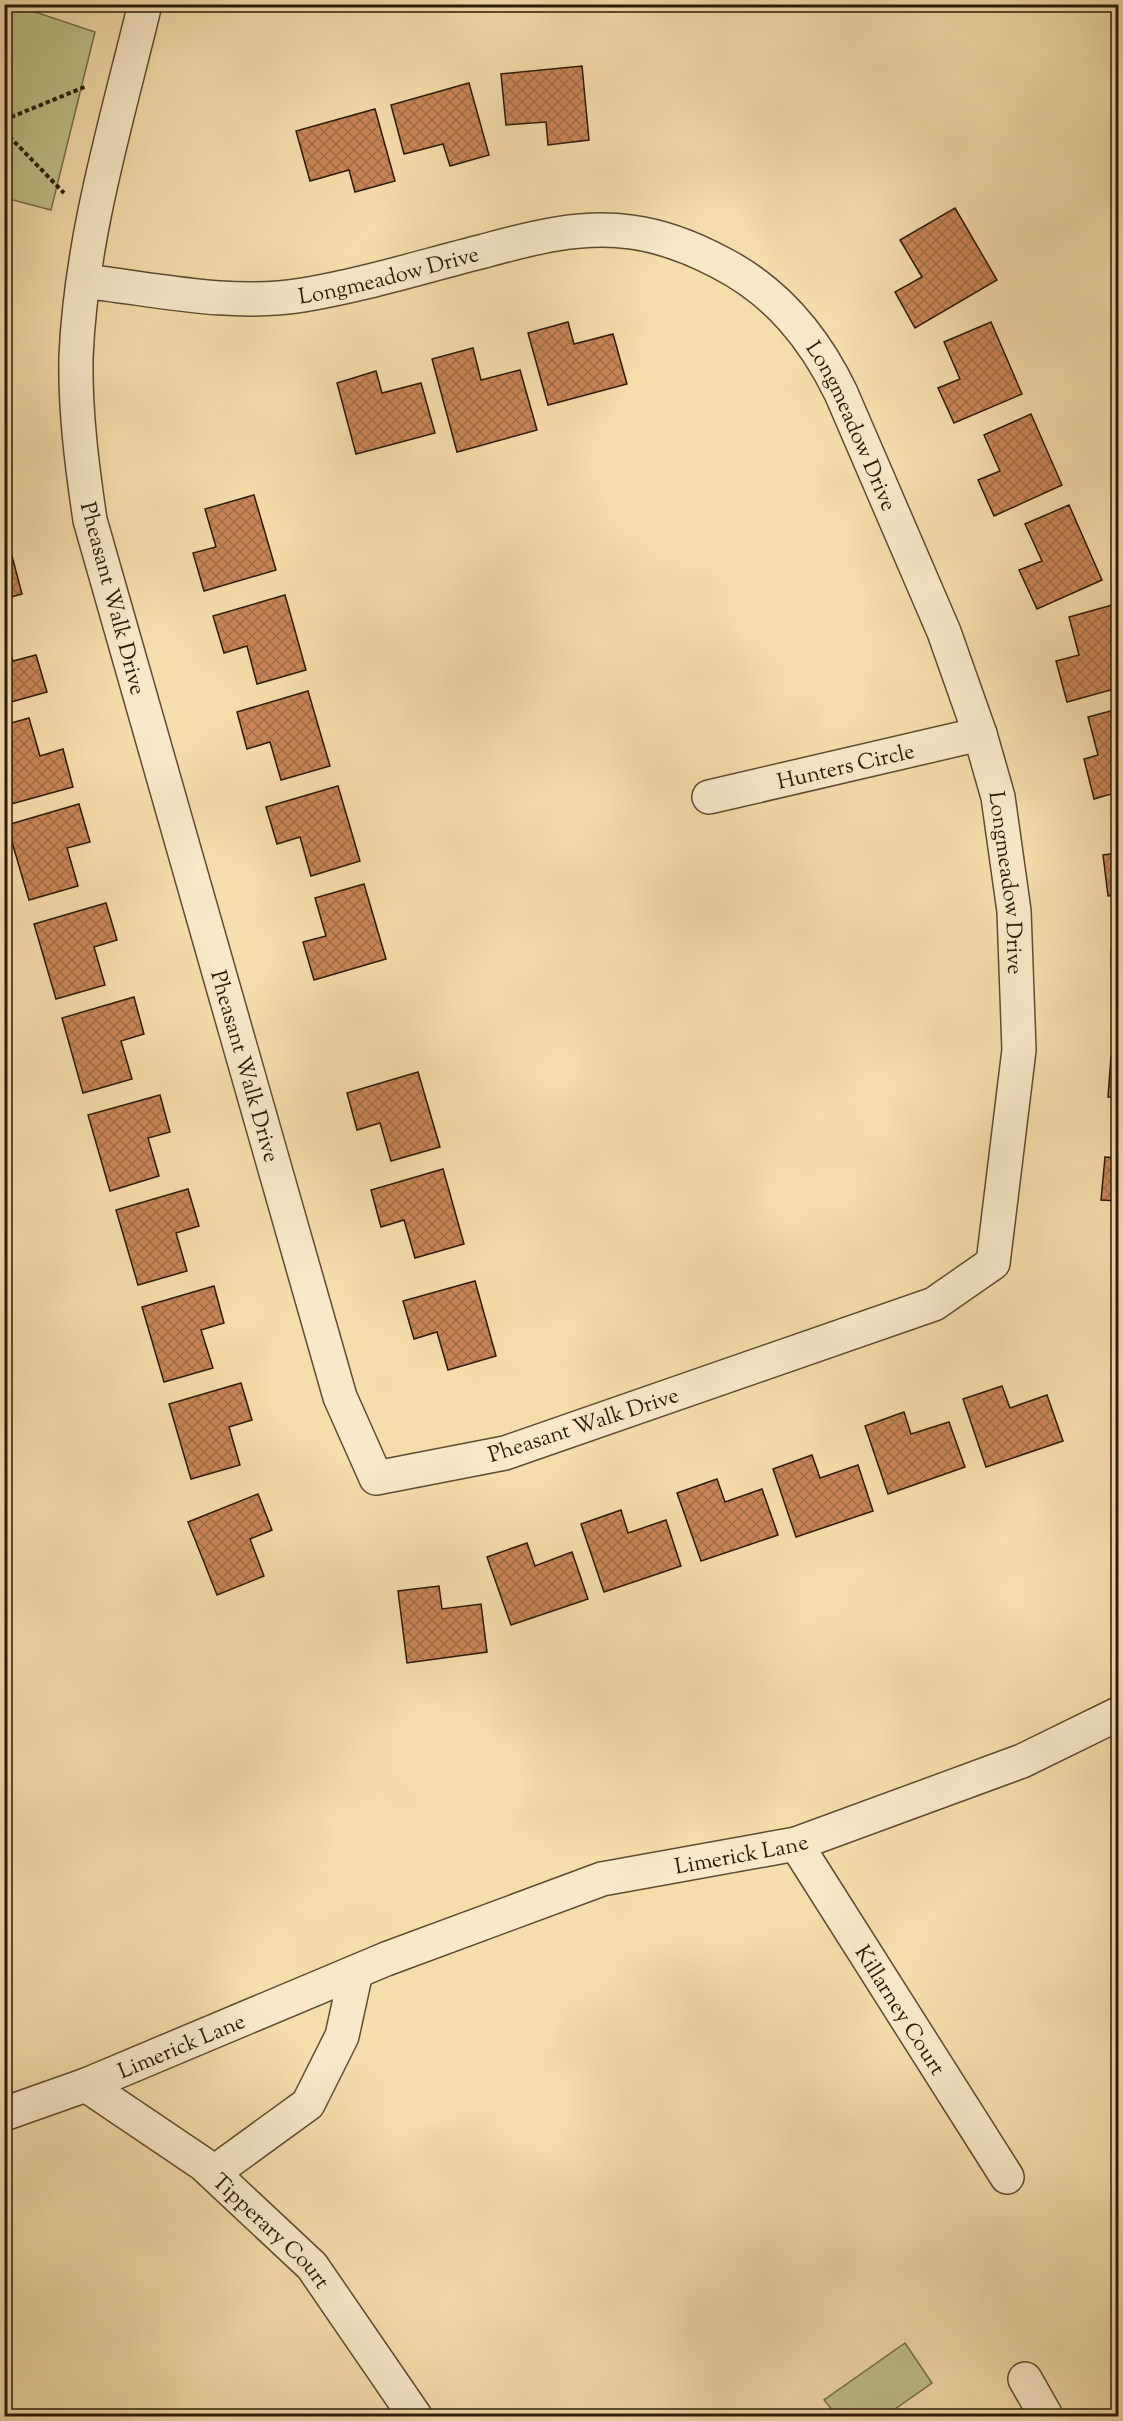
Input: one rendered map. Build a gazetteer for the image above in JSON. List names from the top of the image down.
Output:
{
  "streets": {
    "street": [
      "Longmeadow Drive",
      "Pheasant Walk Drive",
      "Hunters Circle",
      "Limerick Lane",
      "Killarney Court",
      "Tipperary Court"
    ]
  },
  "crossings": [
    ["Longmeadow Drive", "Pheasant Walk Drive"],
    ["Longmeadow Drive", "Hunters Circle"],
    ["Limerick Lane", "Killarney Court"],
    ["Limerick Lane", "Tipperary Court"]
  ]
}
